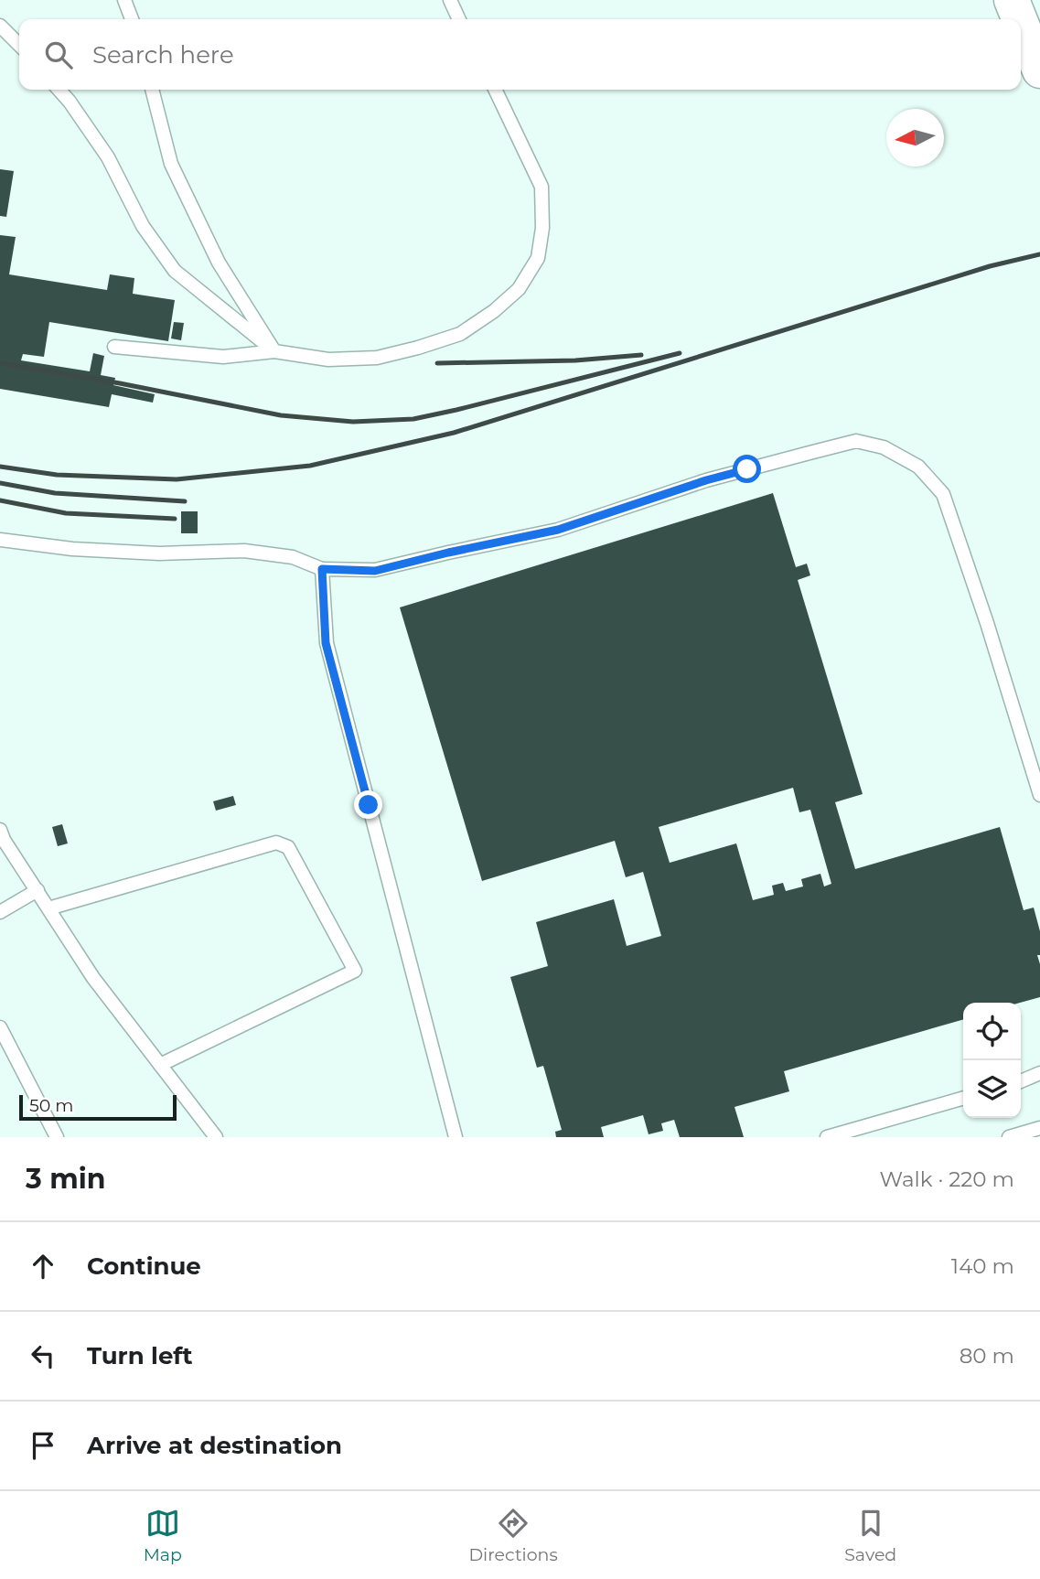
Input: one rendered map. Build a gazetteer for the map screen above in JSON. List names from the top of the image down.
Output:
{
  "scale_bar": "50 m",
  "north": "left",
  "page": {
    "search": "Search here",
    "scale": "50 m",
    "heading": ["3 min", "Walk · 220 m"],
    "list": [
      ["Continue", "140 m"],
      ["Turn left", "80 m"],
      "Arrive at destination"
    ],
    "nav": ["Map", "Directions", "Saved"]
  }
}
